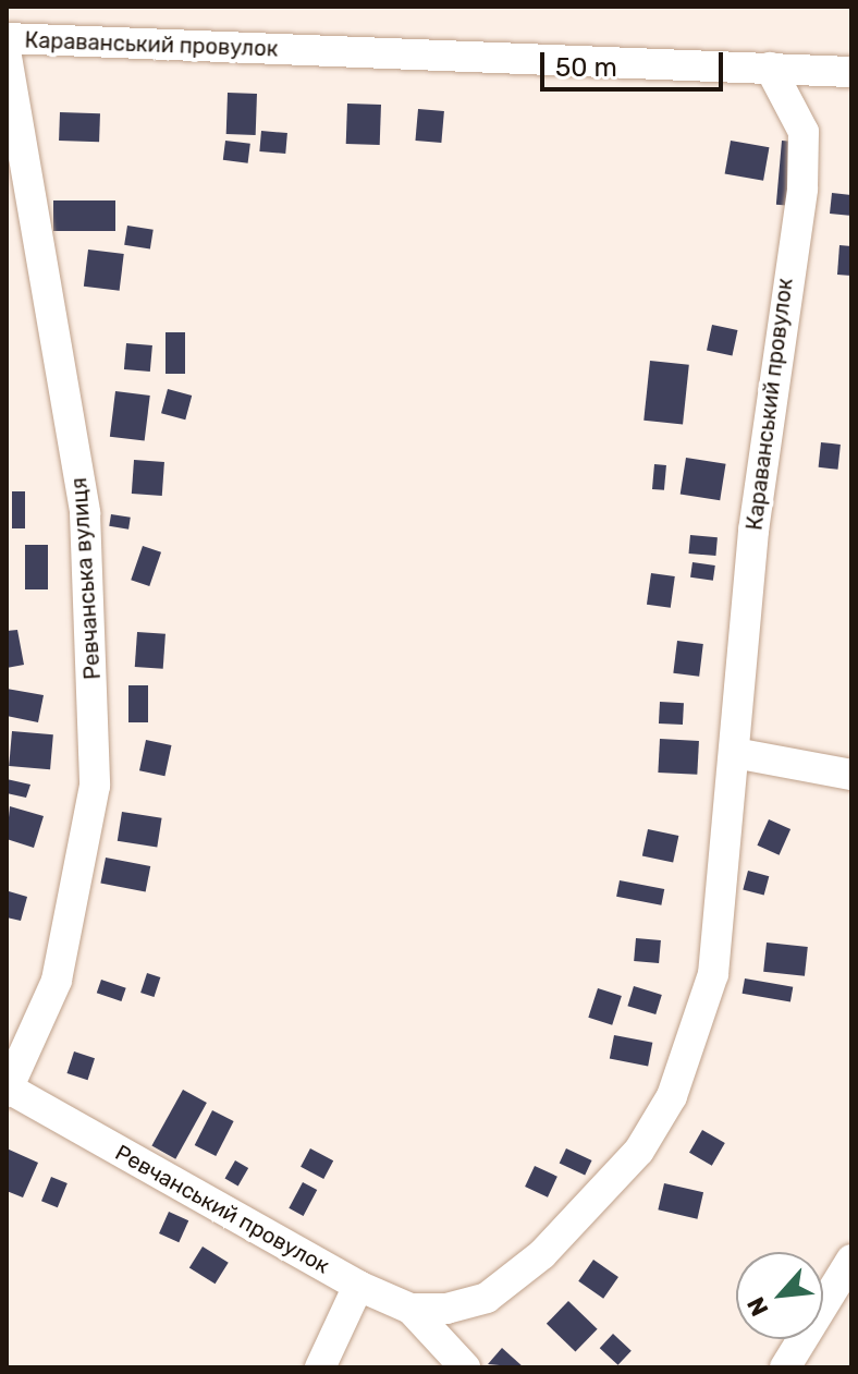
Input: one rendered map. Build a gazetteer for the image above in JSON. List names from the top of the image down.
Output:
{
  "streets": {
    "street": ["Караванський провулок", "Ревчанська вулиця", "Ревчанський провулок"]
  },
  "crossings": [
    ["Ревчанська вулиця", "Ревчанський провулок"]
  ],
  "scale_bar": "50 m",
  "north": "bottom left"
}
